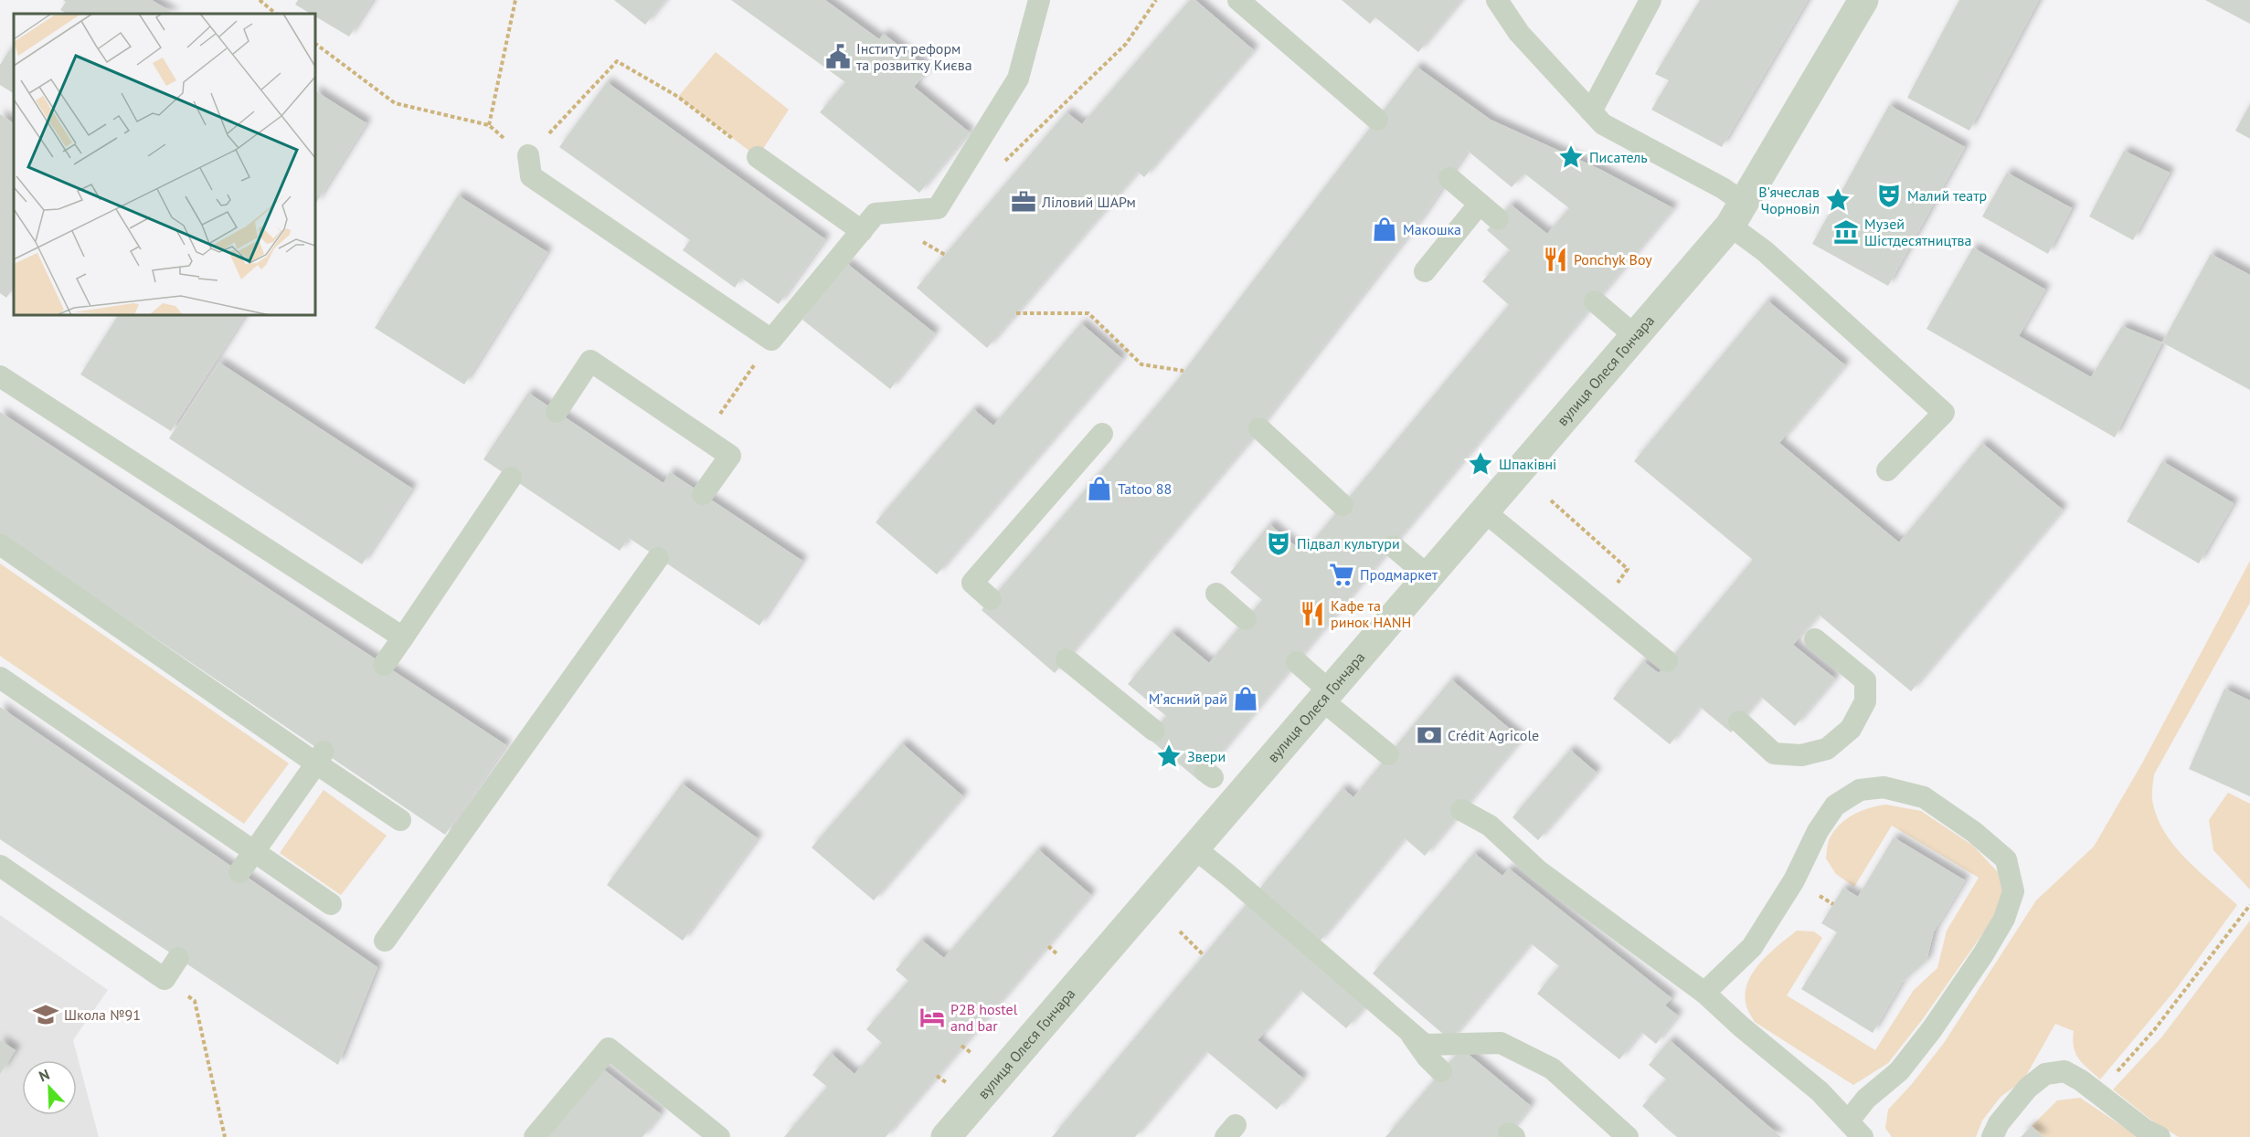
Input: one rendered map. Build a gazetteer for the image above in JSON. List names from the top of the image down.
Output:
{
  "streets": {
    "street": ["вулиця Олеся Гончара"]
  },
  "places": {
    "public building": ["Інститут реформ та розвитку Києва"],
    "place": [
      "Писатель",
      "В'ячеслав Чорновіл",
      "Шпаківні",
      "Звери"
    ],
    "theatre": ["Малий театр", "Підвал культури"],
    "office": ["Ліловий ШАРм"],
    "shop": ["Макошка", "Tatoo 88", "Мʼясний рай"],
    "museum": ["Музей Шістдесятництва"],
    "restaurant": ["Ponchyk Boy", "Кафе та ринок HANH"],
    "supermarket": ["Продмаркет"],
    "bank": ["Crédit Agricole"],
    "school or university": ["Школа №91"],
    "hotel": ["P2B hostel and bar"]
  },
  "north": "top left"
}
